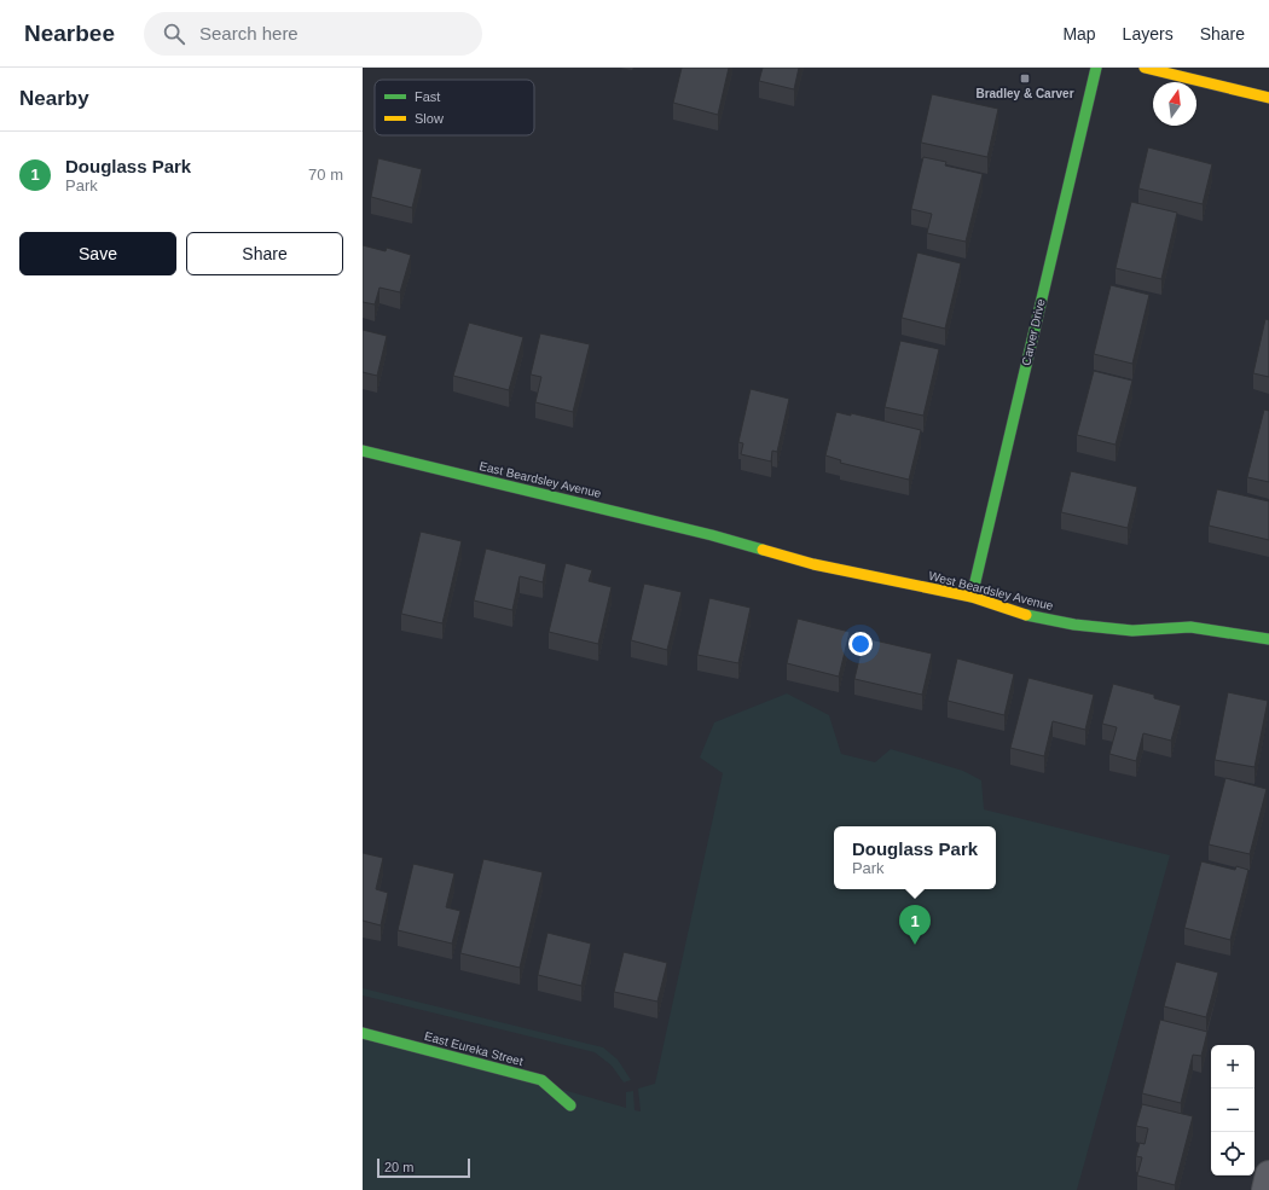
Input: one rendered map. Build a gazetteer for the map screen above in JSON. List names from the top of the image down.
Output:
{
  "streets": {
    "street": [
      "Carver Drive",
      "East Beardsley Avenue",
      "West Beardsley Avenue",
      "East Eureka Street"
    ]
  },
  "crossings": [
    ["Carver Drive", "West Beardsley Avenue"],
    ["East Beardsley Avenue", "West Beardsley Avenue"]
  ],
  "places": {
    "transit": ["Bradley & Carver"]
  },
  "legend": ["Fast", "Slow"],
  "scale_bar": "20 m",
  "north": "top",
  "page": {
    "header": "Nearbee",
    "search": "Search here",
    "nav": ["Map", "Layers", "Share"],
    "heading": "Nearby",
    "list": [
      {
        "mark": "1",
        "name": "Douglass Park",
        "note": "Park",
        "value": "70 m"
      }
    ],
    "buttons": ["Save", "Share"],
    "popup": ["Douglass Park", "Park"],
    "pins": "1",
    "map_buttons": ["+", "−"],
    "scale": "20 m"
  }
}
